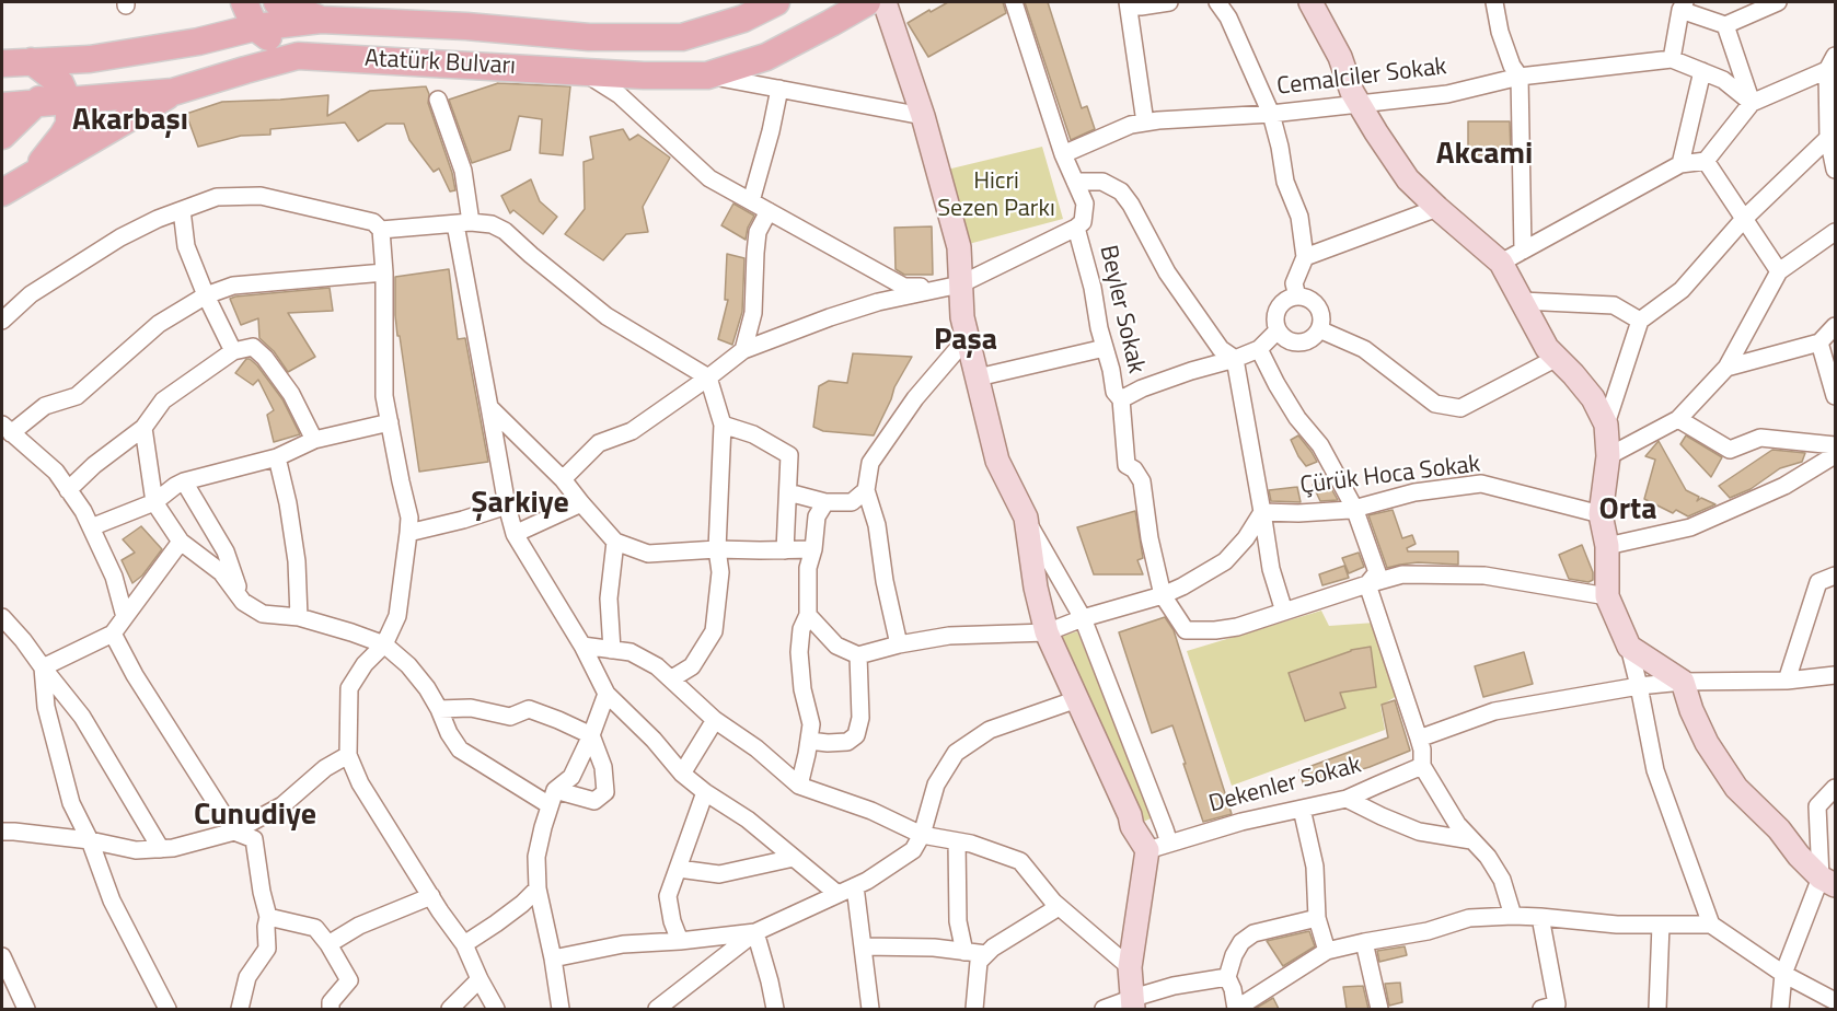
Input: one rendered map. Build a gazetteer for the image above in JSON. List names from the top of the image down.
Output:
{
  "streets": {
    "main road": ["Atatürk Bulvarı"],
    "street": [
      "Cemalciler Sokak",
      "Beyler Sokak",
      "Çürük Hoca Sokak",
      "Dekenler Sokak"
    ]
  },
  "crossings": [
    ["Cemalciler Sokak", "Beyler Sokak"]
  ],
  "districts": [
    "Akarbaşı",
    "Akcami",
    "Paşa",
    "Şarkiye",
    "Orta",
    "Cunudiye"
  ],
  "parks": ["Hicri Sezen Parkı"]
}
